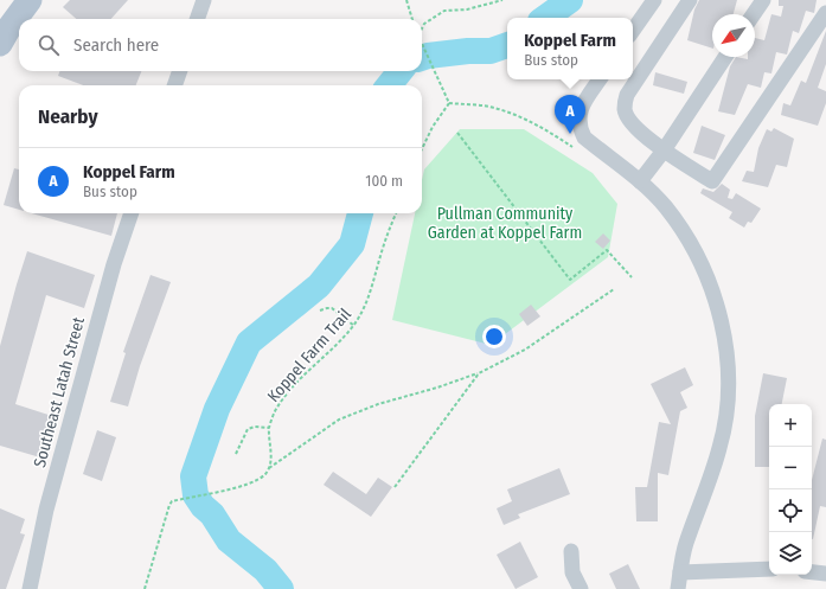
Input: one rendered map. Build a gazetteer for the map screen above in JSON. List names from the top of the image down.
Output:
{
  "streets": {
    "street": ["Southeast Latah Street"],
    "path": ["Koppel Farm Trail"]
  },
  "parks": ["Pullman Community Garden at Koppel Farm"],
  "north": "bottom left",
  "page": {
    "popup": ["Koppel Farm", "Bus stop"],
    "search": "Search here",
    "heading": "Nearby",
    "pins": "A",
    "list": [
      {
        "mark": "A",
        "name": "Koppel Farm",
        "note": "Bus stop",
        "value": "100 m"
      }
    ],
    "map_buttons": ["+", "−"]
  }
}
